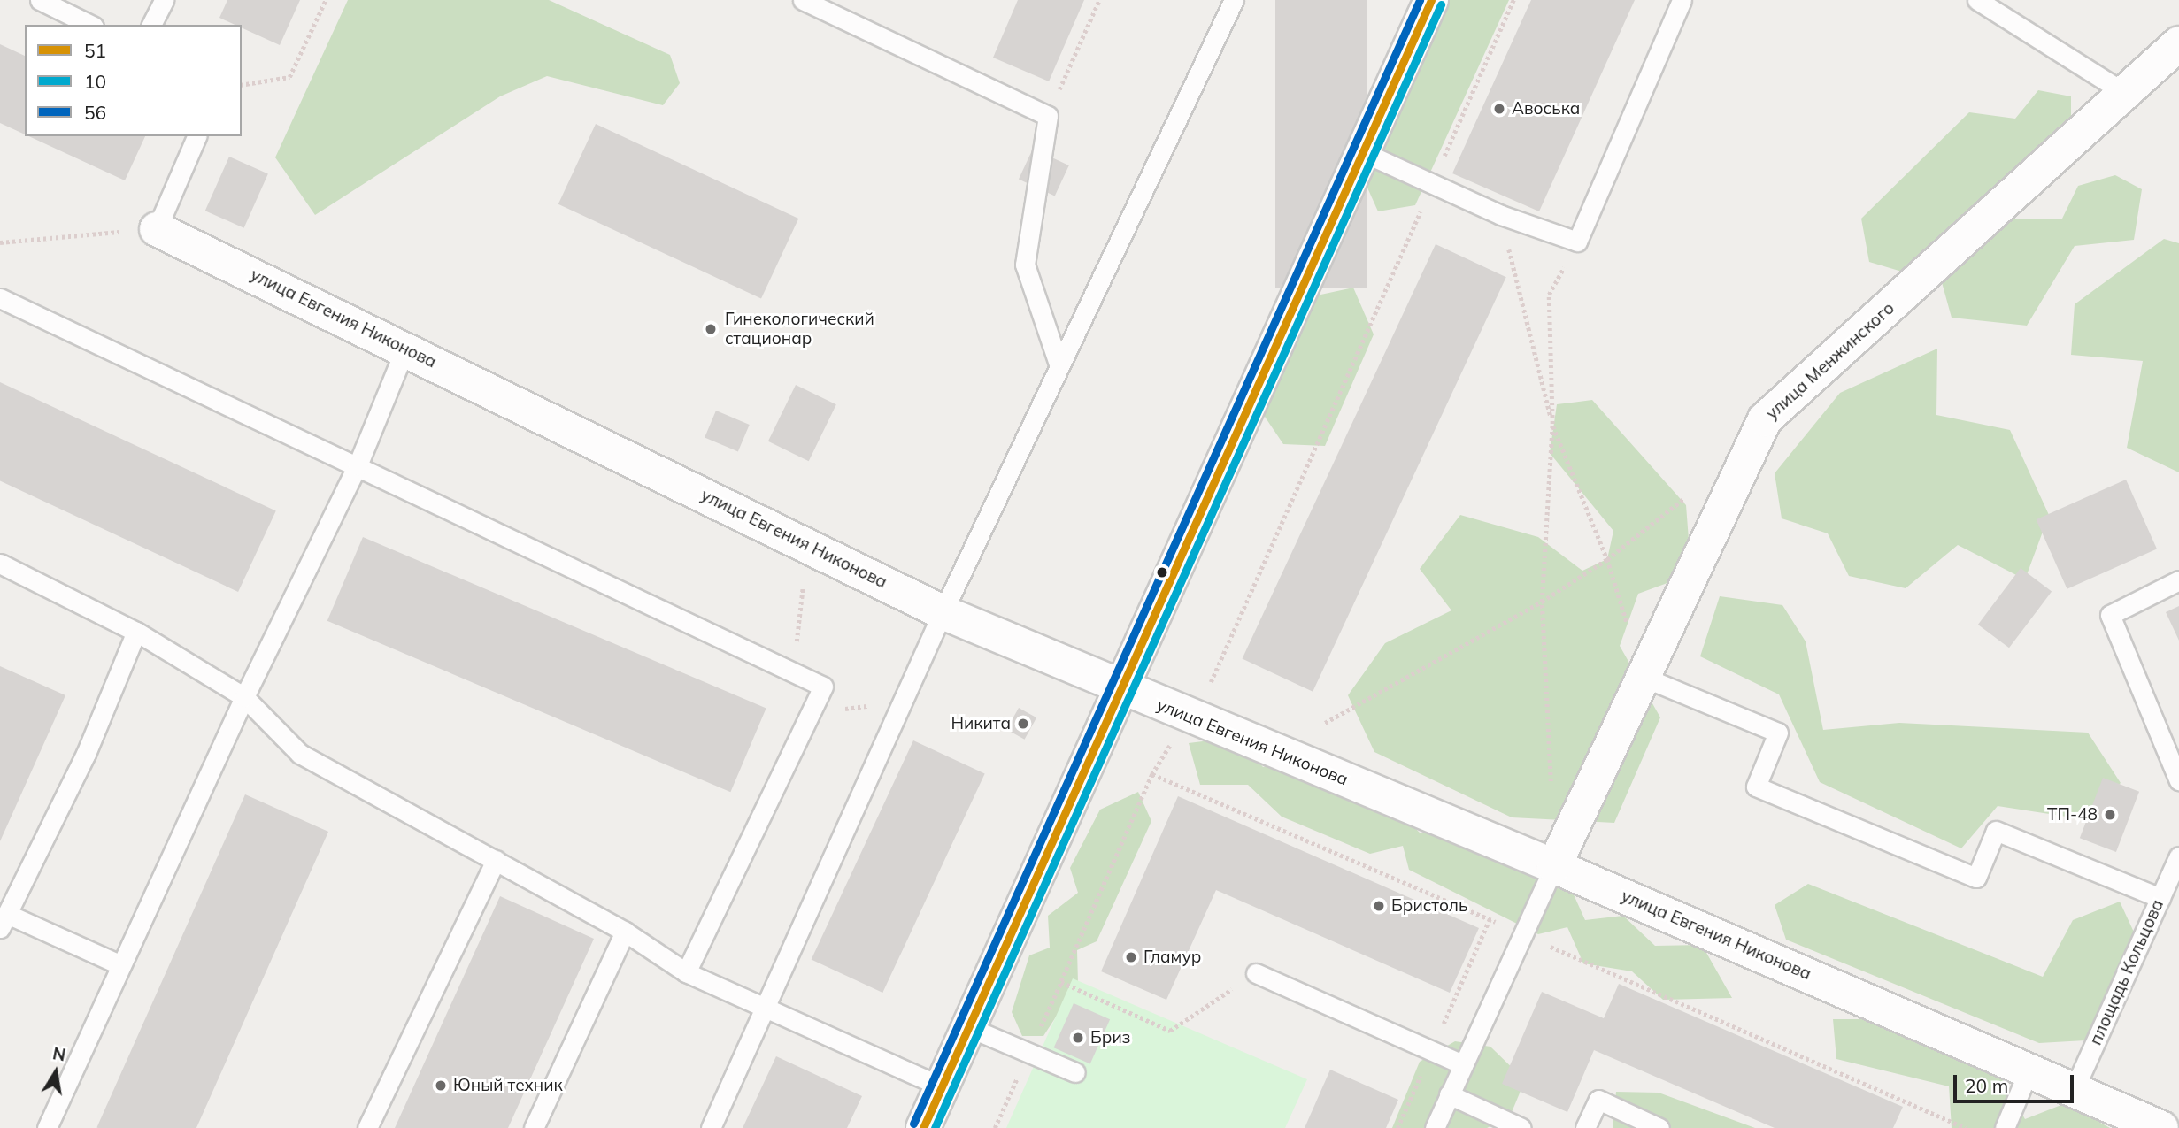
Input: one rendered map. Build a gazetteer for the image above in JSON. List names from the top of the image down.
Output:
{
  "streets": {
    "street": ["улица Евгения Никонова", "улица Менжинского"],
    "lane": ["площадь Кольцова"]
  },
  "crossings": [
    ["улица Евгения Никонова", "улица Менжинского"],
    ["улица Евгения Никонова", "площадь Кольцова"]
  ],
  "places": [
    "Авоська",
    "Гинекологический стационар",
    "Никита",
    "ТП-48",
    "Бристоль",
    "Гламур",
    "Бриз",
    "Юный техник"
  ],
  "lines": ["transit line 51", "transit line 56", "transit line 10"],
  "legend": ["51", "10", "56"],
  "scale_bar": "20 m",
  "north": "top"
}
